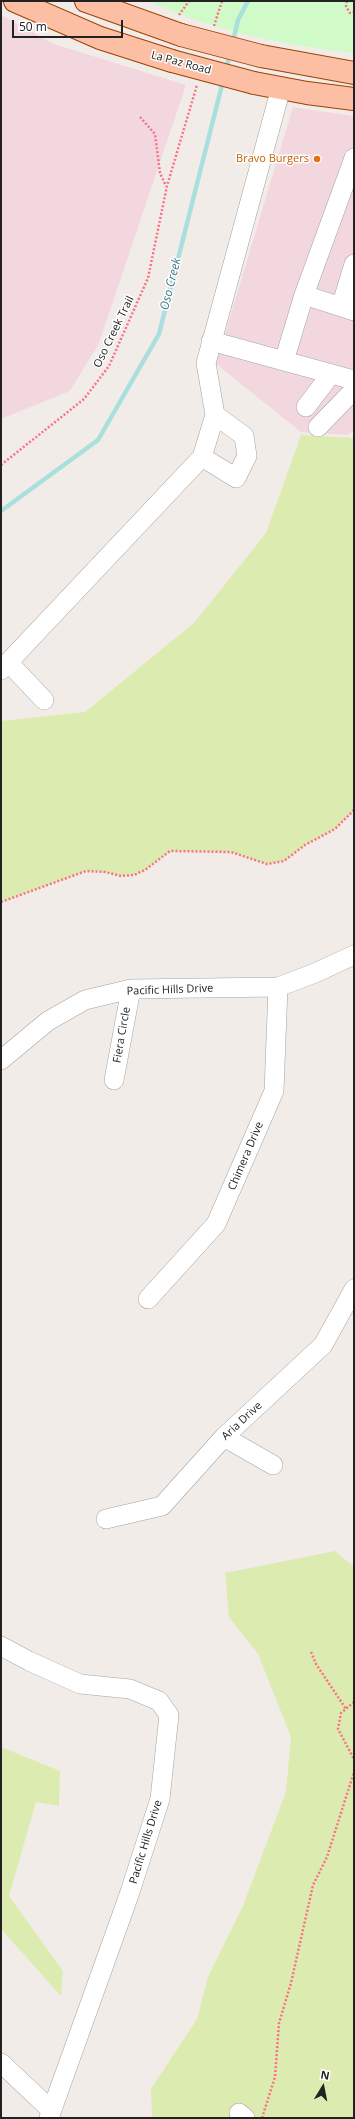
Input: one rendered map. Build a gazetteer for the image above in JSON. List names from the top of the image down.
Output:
{
  "streets": {
    "main road": ["La Paz Road"],
    "street": [
      "Pacific Hills Drive",
      "Fiera Circle",
      "Chimera Drive",
      "Aria Drive"
    ],
    "path": ["Oso Creek Trail"]
  },
  "crossings": [
    ["Pacific Hills Drive", "Fiera Circle"],
    ["Pacific Hills Drive", "Chimera Drive"]
  ],
  "water": ["Oso Creek"],
  "places": ["Bravo Burgers"],
  "scale_bar": "50 m",
  "north": "top"
}
